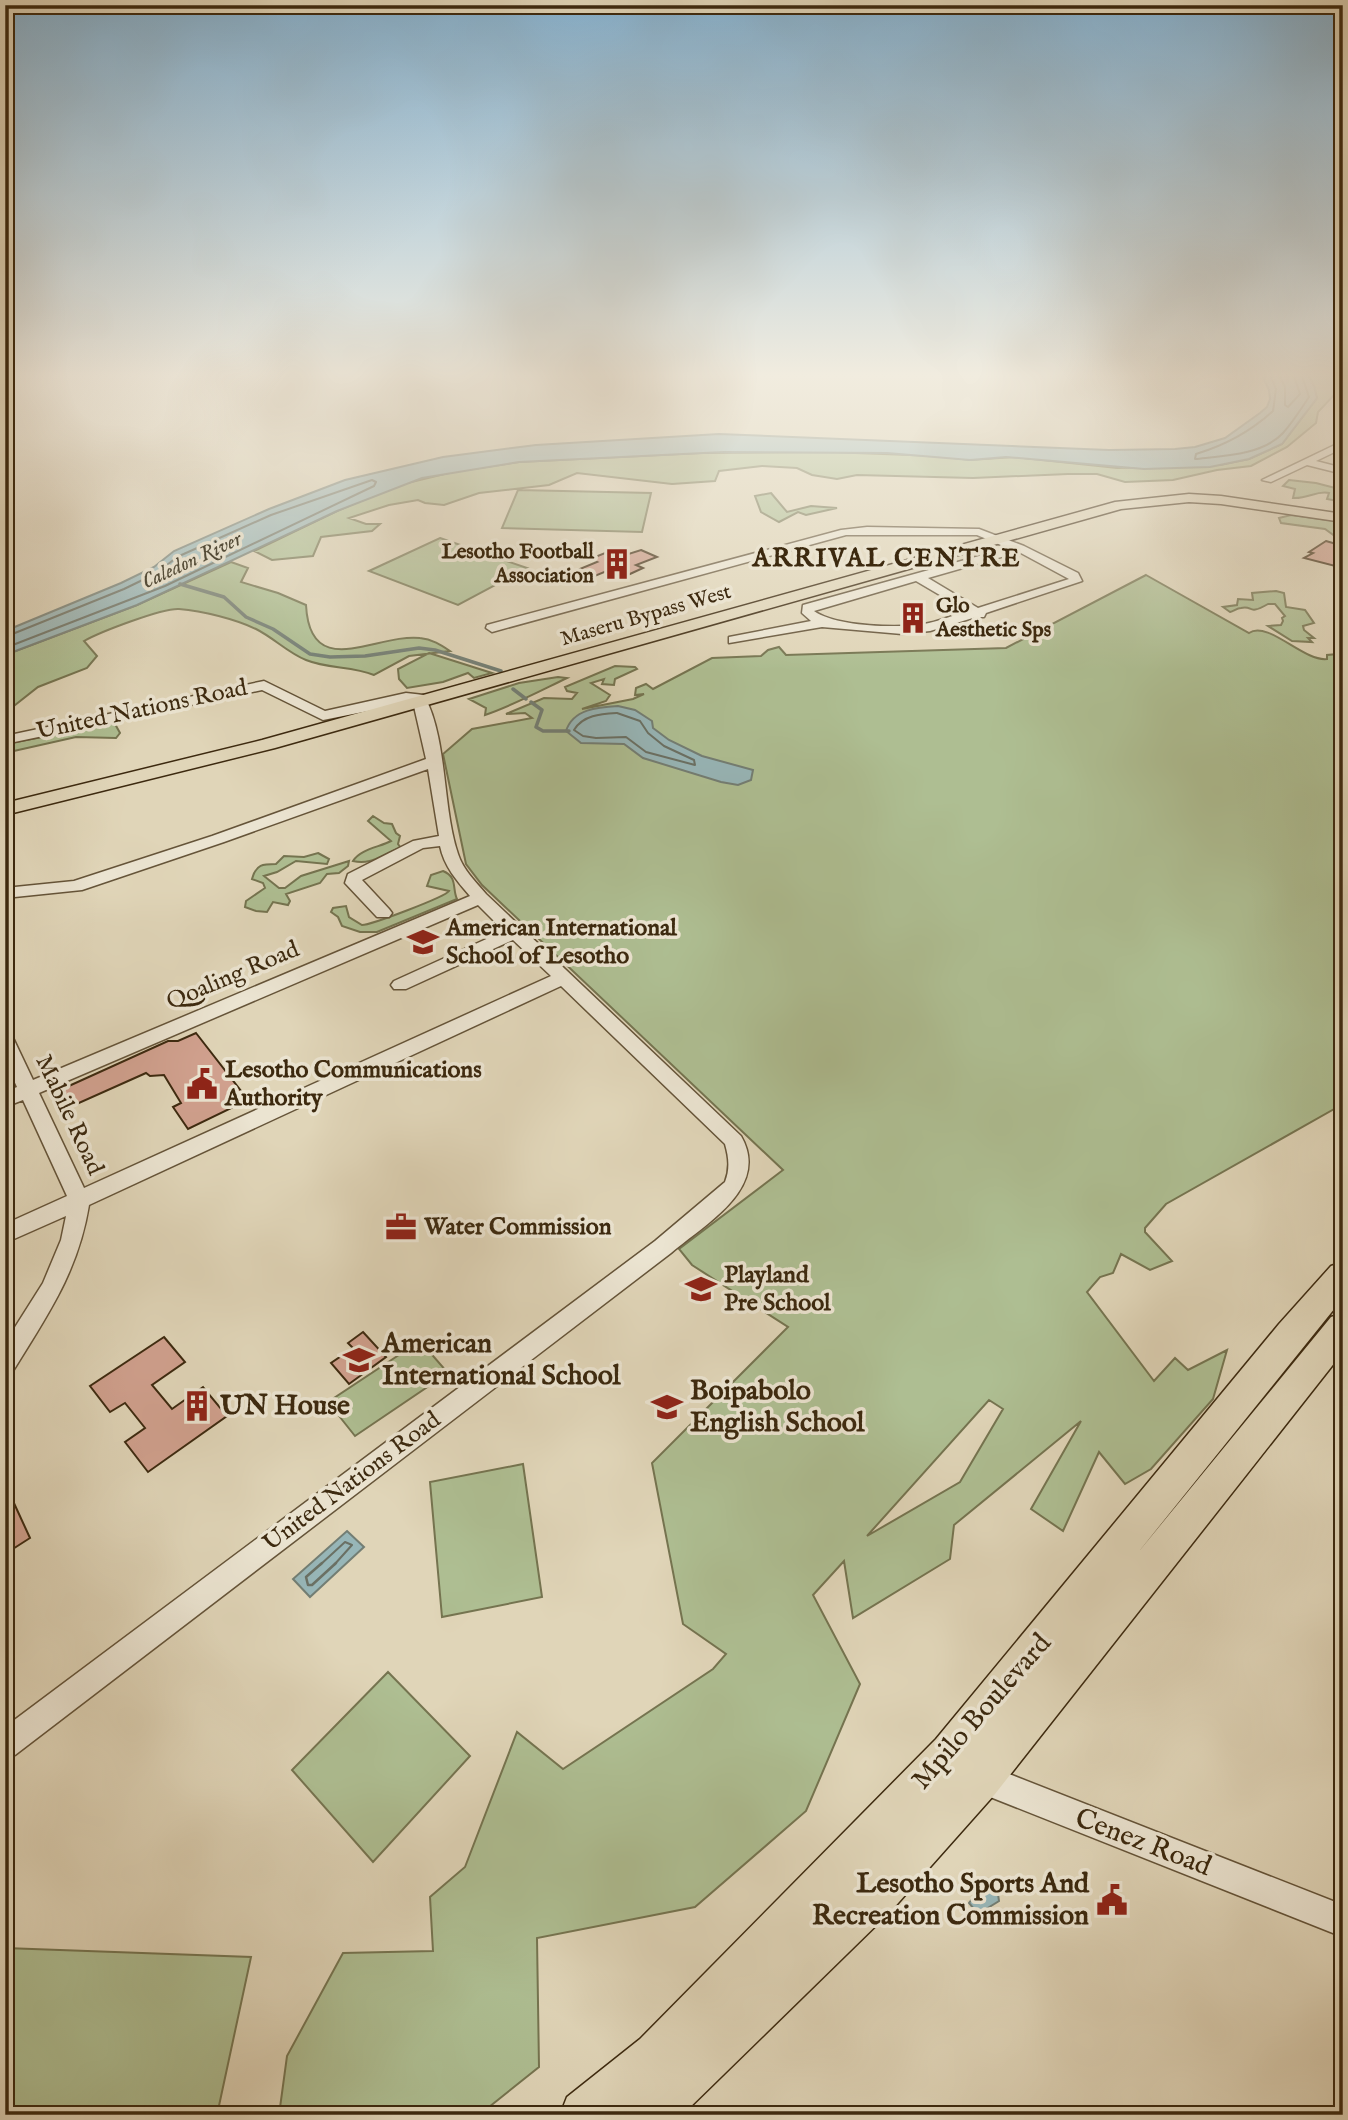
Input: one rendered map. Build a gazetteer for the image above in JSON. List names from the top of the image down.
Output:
{
  "streets": {
    "highway": ["Mpilo Boulevard"],
    "main road": ["Maseru Bypass West"],
    "street": [
      "United Nations Road",
      "Qoaling Road",
      "Mabile Road",
      "Cenez Road"
    ]
  },
  "crossings": [
    ["Maseru Bypass West", "United Nations Road"],
    ["United Nations Road", "Qoaling Road"],
    ["Qoaling Road", "Mabile Road"],
    ["Mpilo Boulevard", "Cenez Road"]
  ],
  "districts": ["ARRIVAL CENTRE"],
  "water": ["Caledon River"],
  "places": {
    "building": ["Lesotho Football Association", "Glo Aesthetic Sps", "UN House"],
    "school or university": [
      "American International School of Lesotho",
      "Playland Pre School",
      "American International School",
      "Boipabolo English School"
    ],
    "public building": ["Lesotho Communications Authority", "Lesotho Sports And Recreation Commission"],
    "office": ["Water Commission"]
  }
}
